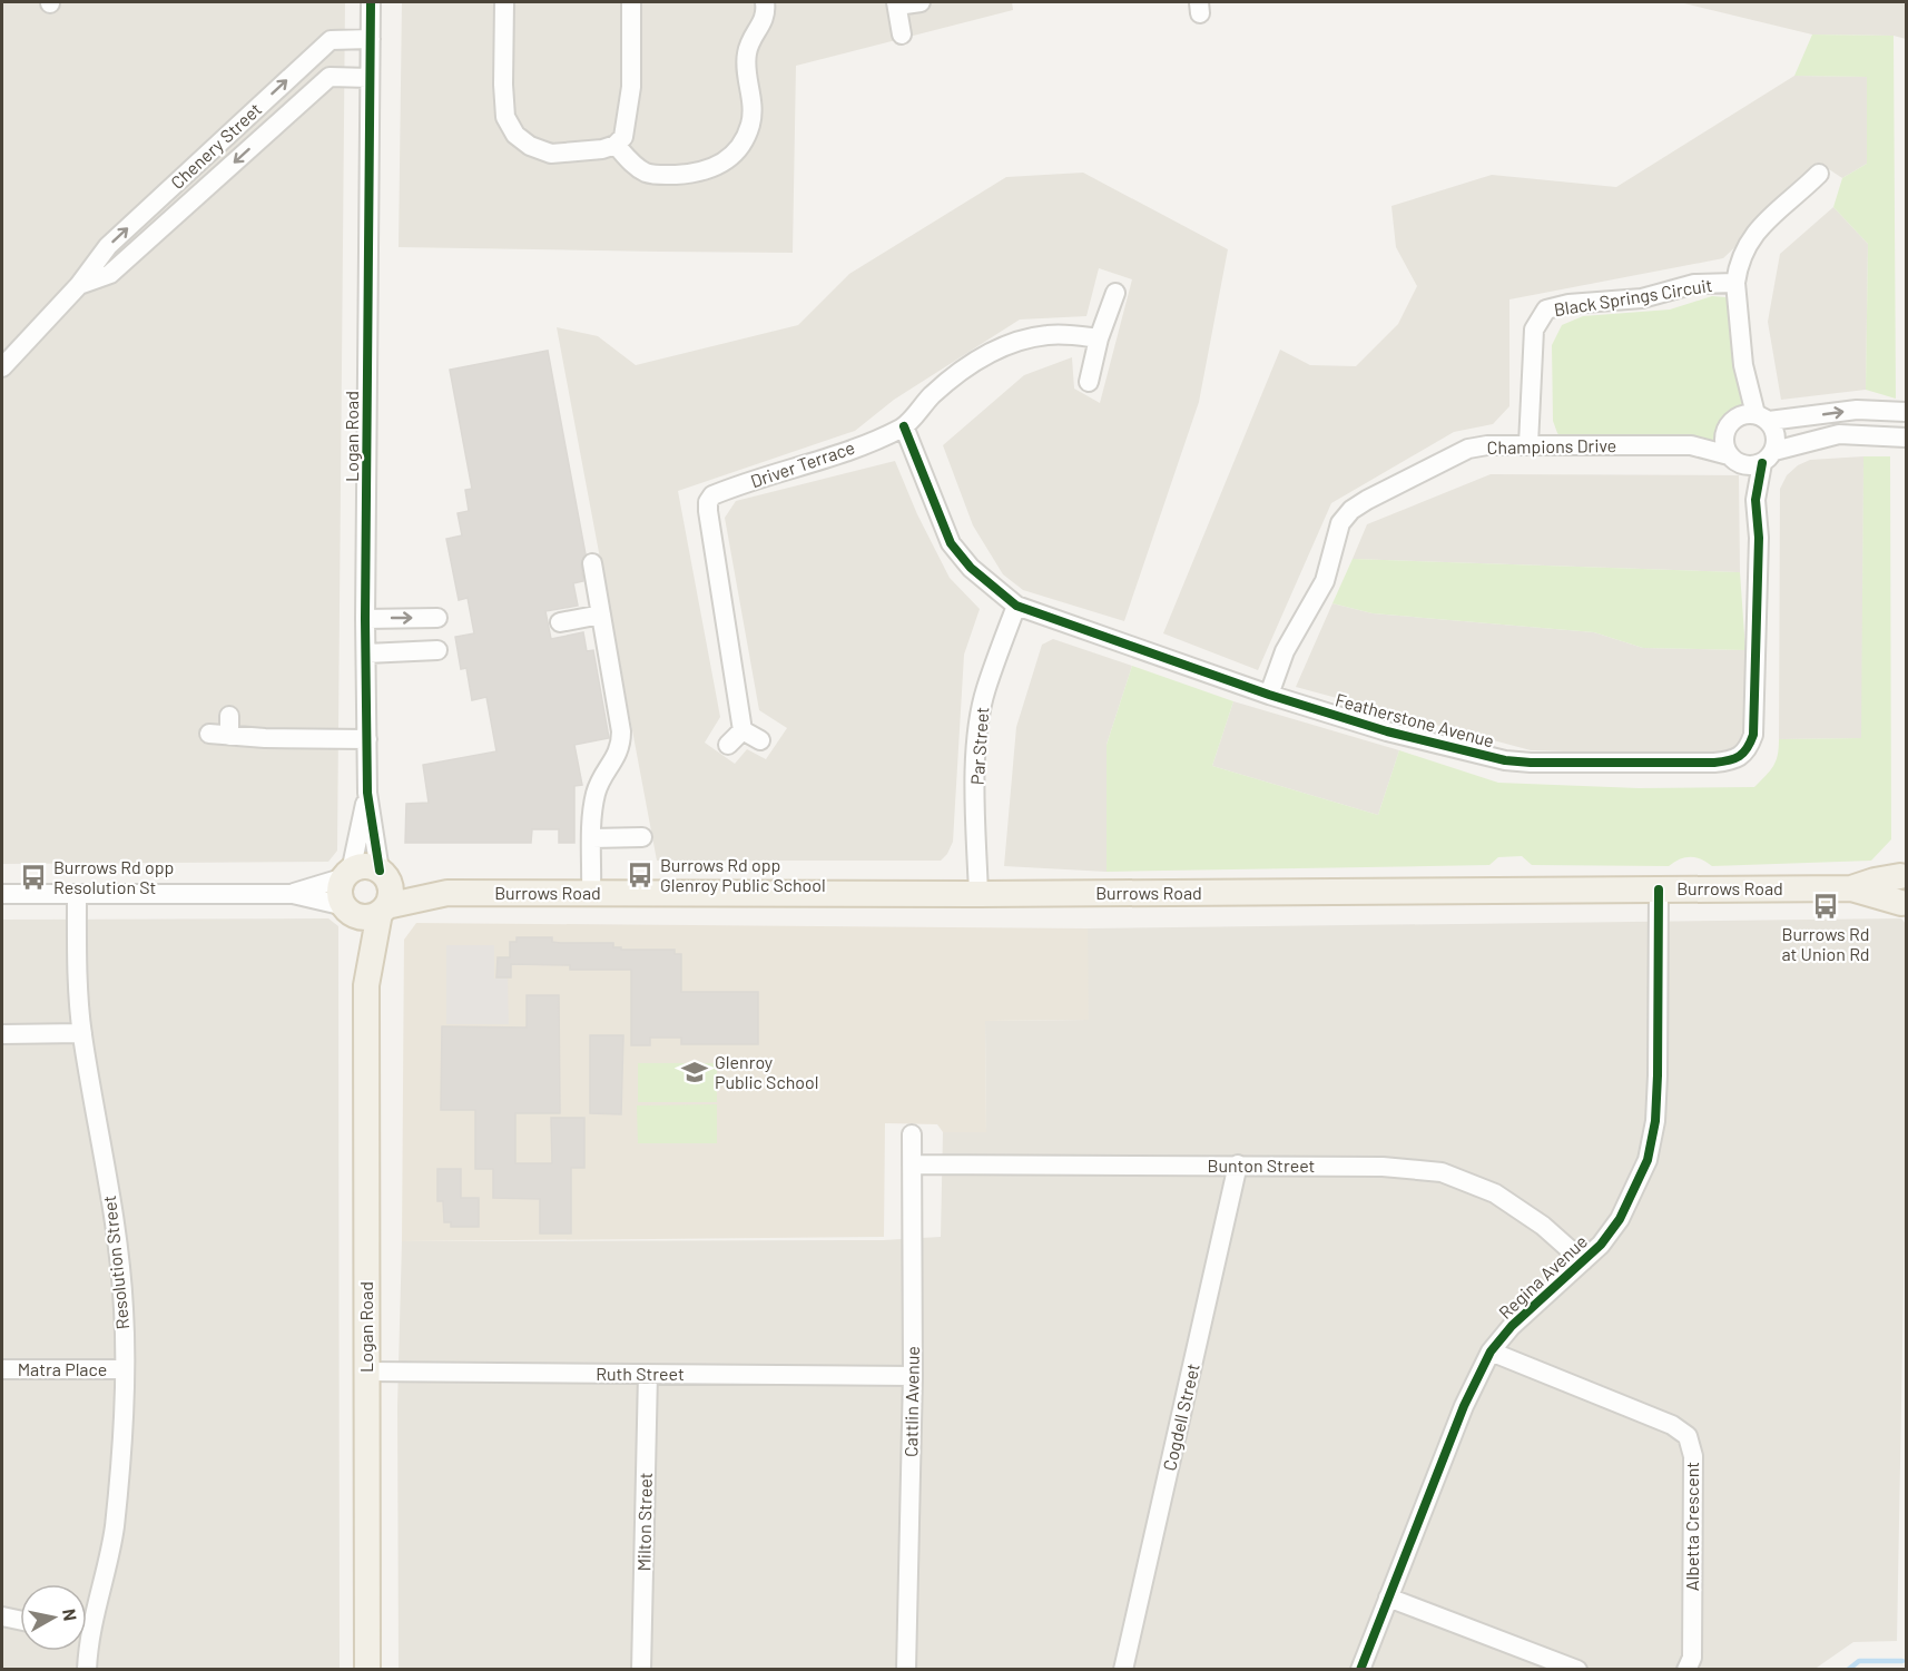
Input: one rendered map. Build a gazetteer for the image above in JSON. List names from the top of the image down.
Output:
{
  "streets": {
    "main road": ["Logan Road", "Burrows Road"],
    "street": [
      "Chenery Street",
      "Black Springs Circuit",
      "Champions Drive",
      "Driver Terrace",
      "Featherstone Avenue",
      "Par Street",
      "Bunton Street",
      "Resolution Street",
      "Regina Avenue",
      "Matra Place",
      "Ruth Street",
      "Cattlin Avenue",
      "Cogdell Street",
      "Milton Street",
      "Albetta Crescent"
    ]
  },
  "crossings": [
    ["Chenery Street", "Logan Road"],
    ["Black Springs Circuit", "Champions Drive"],
    ["Black Springs Circuit", "Featherstone Avenue"],
    ["Logan Road", "Burrows Road"],
    ["Logan Road", "Ruth Street"],
    ["Champions Drive", "Featherstone Avenue"],
    ["Driver Terrace", "Featherstone Avenue"],
    ["Featherstone Avenue", "Par Street"],
    ["Par Street", "Burrows Road"],
    ["Burrows Road", "Regina Avenue"],
    ["Bunton Street", "Regina Avenue"],
    ["Bunton Street", "Cattlin Avenue"],
    ["Bunton Street", "Cogdell Street"],
    ["Resolution Street", "Matra Place"],
    ["Regina Avenue", "Albetta Crescent"],
    ["Ruth Street", "Cattlin Avenue"],
    ["Ruth Street", "Milton Street"]
  ],
  "places": {
    "bus stop": ["Burrows Rd opp Glenroy Public School", "Burrows Rd opp Resolution St", "Burrows Rd at Union Rd"],
    "school or university": ["Glenroy Public School"]
  },
  "north": "right"
}
